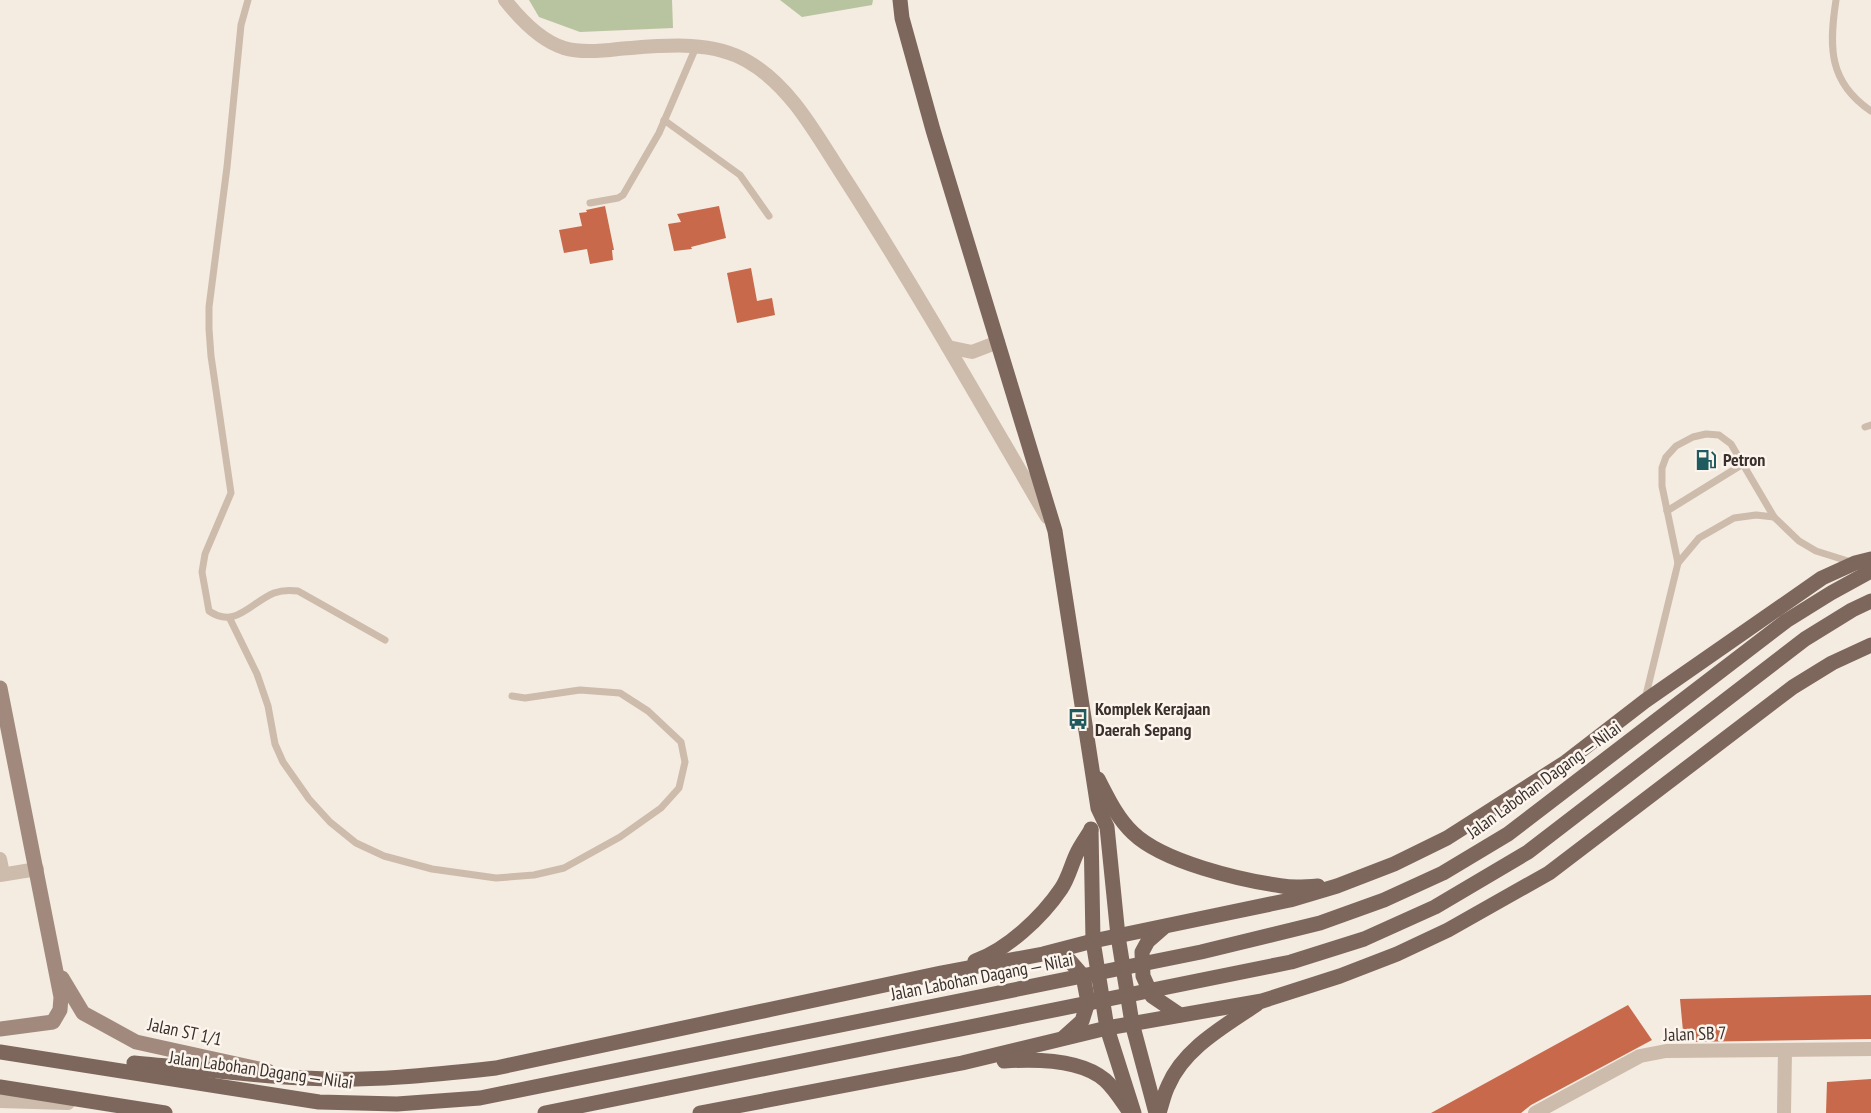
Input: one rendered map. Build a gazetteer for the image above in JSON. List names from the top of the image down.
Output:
{
  "streets": {
    "main road": ["Jalan Labohan Dagang ‒ Nilai"],
    "street": ["Jalan ST 1/1", "Jalan SB 7"]
  },
  "places": {
    "fuel station": ["Petron"],
    "bus stop": ["Komplek Kerajaan Daerah Sepang"]
  }
}
